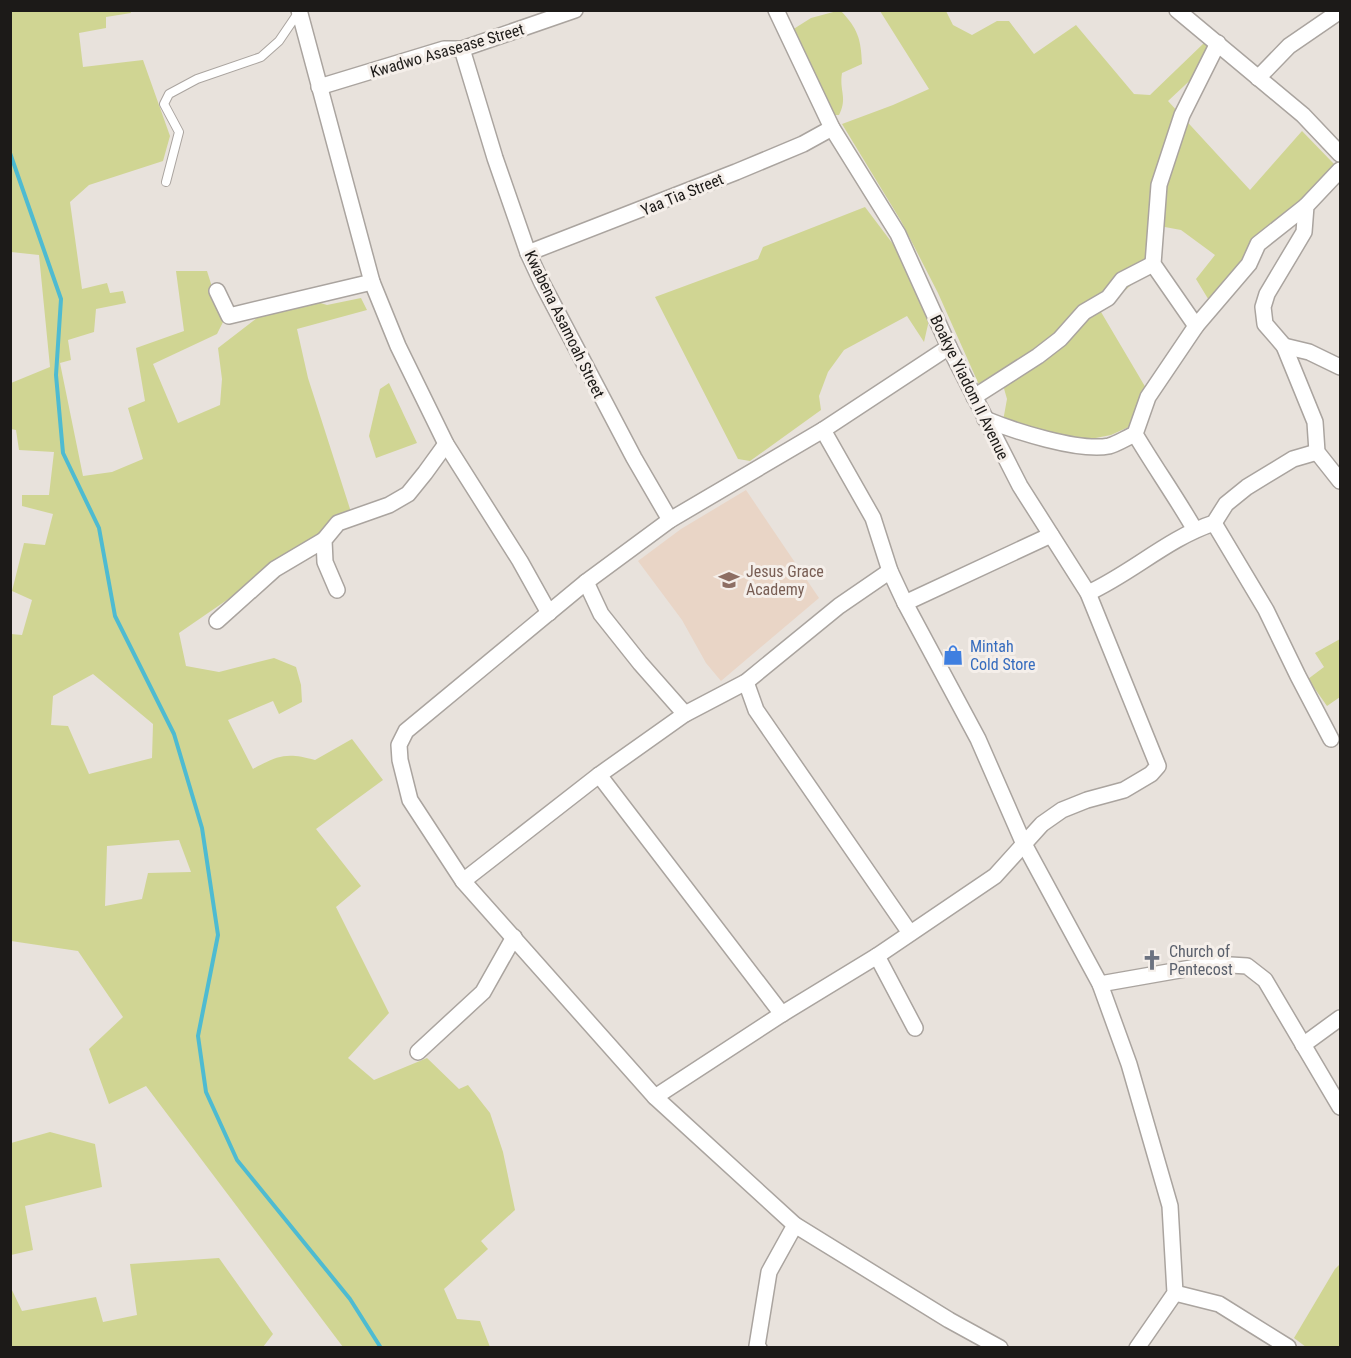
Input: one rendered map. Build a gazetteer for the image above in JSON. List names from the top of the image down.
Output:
{
  "streets": {
    "street": [
      "Kwadwo Asasease Street",
      "Yaa Tia Street",
      "Kwabena Asamoah Street",
      "Boakye Yiadom II Avenue"
    ]
  },
  "crossings": [
    ["Kwadwo Asasease Street", "Kwabena Asamoah Street"],
    ["Yaa Tia Street", "Kwabena Asamoah Street"],
    ["Yaa Tia Street", "Boakye Yiadom II Avenue"]
  ],
  "places": {
    "school or university": ["Jesus Grace Academy"],
    "shop": ["Mintah Cold Store"],
    "church": ["Church of Pentecost"]
  }
}
